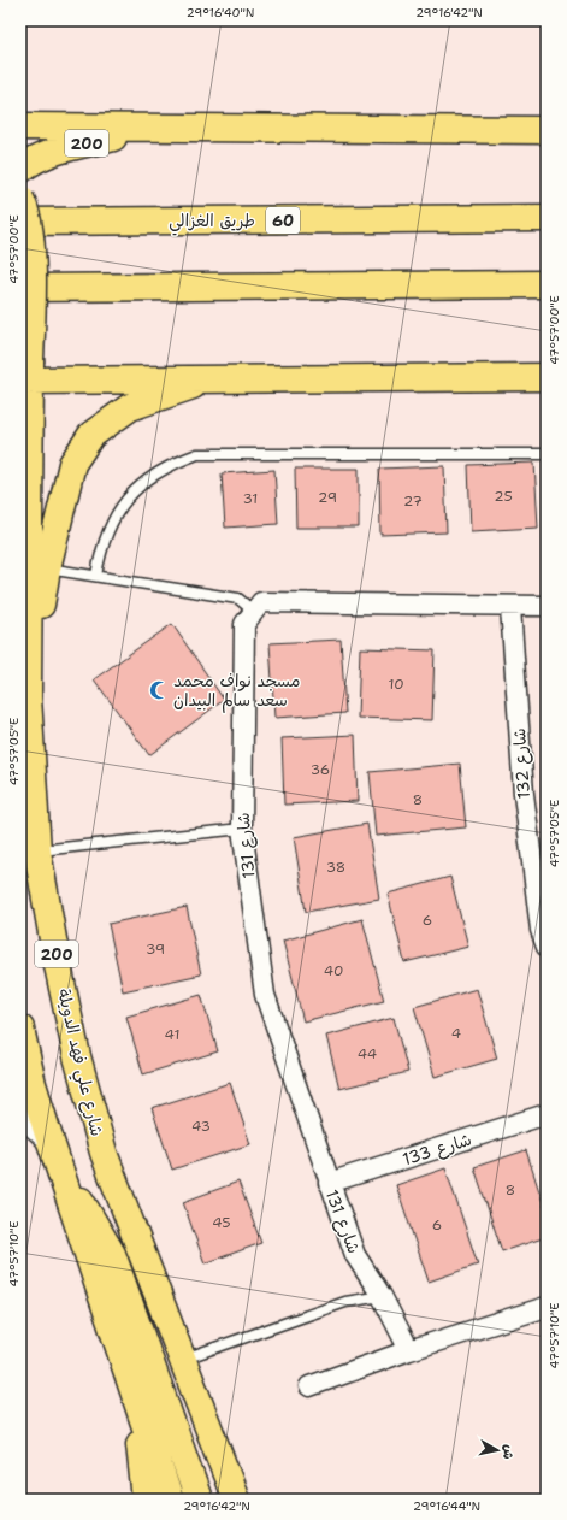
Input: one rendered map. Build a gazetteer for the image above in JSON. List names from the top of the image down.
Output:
{
  "streets": {
    "main road": [
      "200",
      "طريق الغزالي",
      "60",
      "شارع علي فهد الدويلة"
    ],
    "street": ["شارع 132", "شارع 131", "شارع 133"]
  },
  "crossings": [
    ["شارع 131", "شارع 133"]
  ],
  "places": {
    "mosque": ["مسجد نواف محمد سعد سالم البيدان"]
  },
  "house_numbers": [
    "25",
    "29",
    "31",
    "27",
    "10",
    "36",
    "8",
    "38",
    "6",
    "39",
    "40",
    "4",
    "41",
    "44",
    "43",
    "8",
    "45",
    "6"
  ],
  "north": "right",
  "coordinates": [
    "29°16'40\"N",
    "29°16'42\"N",
    "47°57'00\"E",
    "47°57'05\"E",
    "47°57'10\"E",
    "29°16'44\"N"
  ]
}
